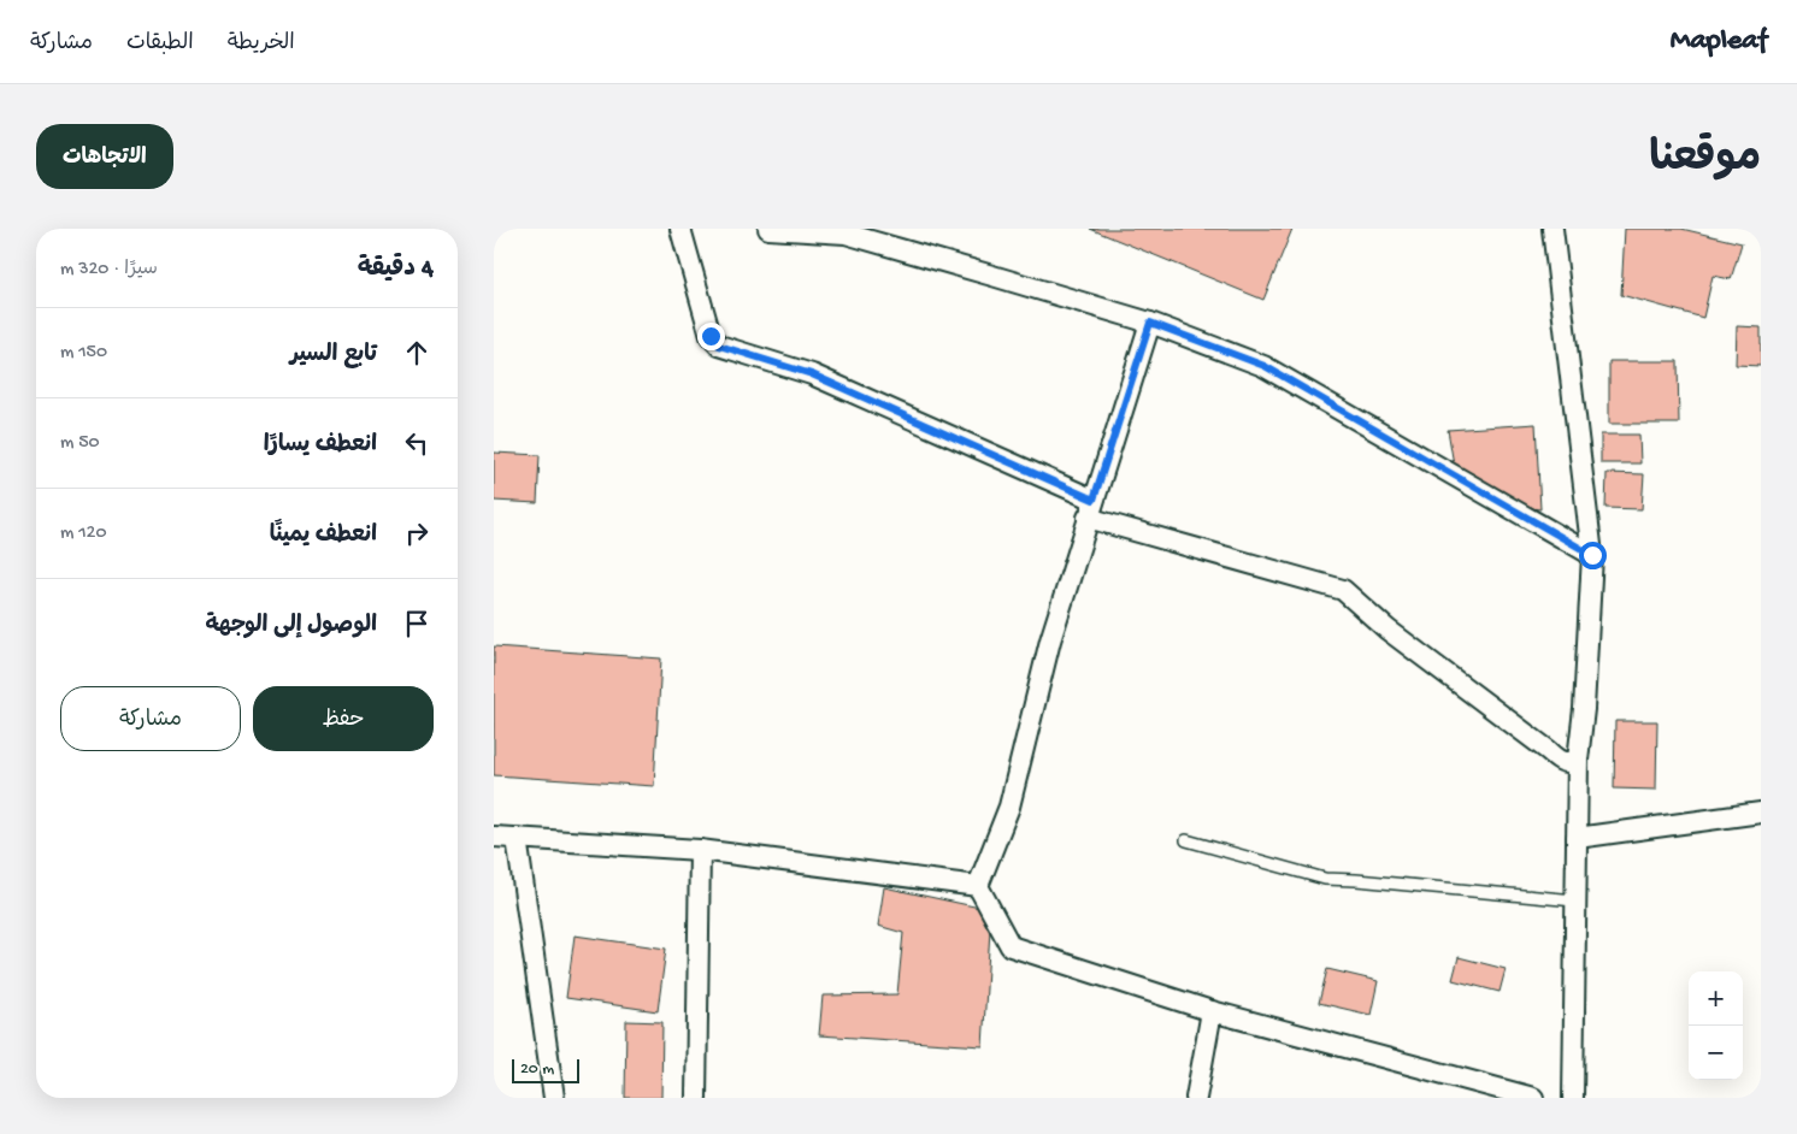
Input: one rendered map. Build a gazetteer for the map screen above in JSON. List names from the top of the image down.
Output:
{
  "scale_bar": "20 m",
  "page": {
    "header": "Mapleaf",
    "nav": ["الخريطة", "الطبقات", "مشاركة"],
    "title": "موقعنا",
    "buttons": [
      "الاتجاهات",
      ["حفظ", "مشاركة"]
    ],
    "heading": ["4 دقيقة", "سيرًا · 320 m"],
    "list": [
      ["تابع السير", "150 m"],
      ["انعطف يسارًا", "50 m"],
      ["انعطف يمينًا", "120 m"],
      "الوصول إلى الوجهة"
    ],
    "map_buttons": ["+", "−"],
    "scale": "20 m"
  }
}
